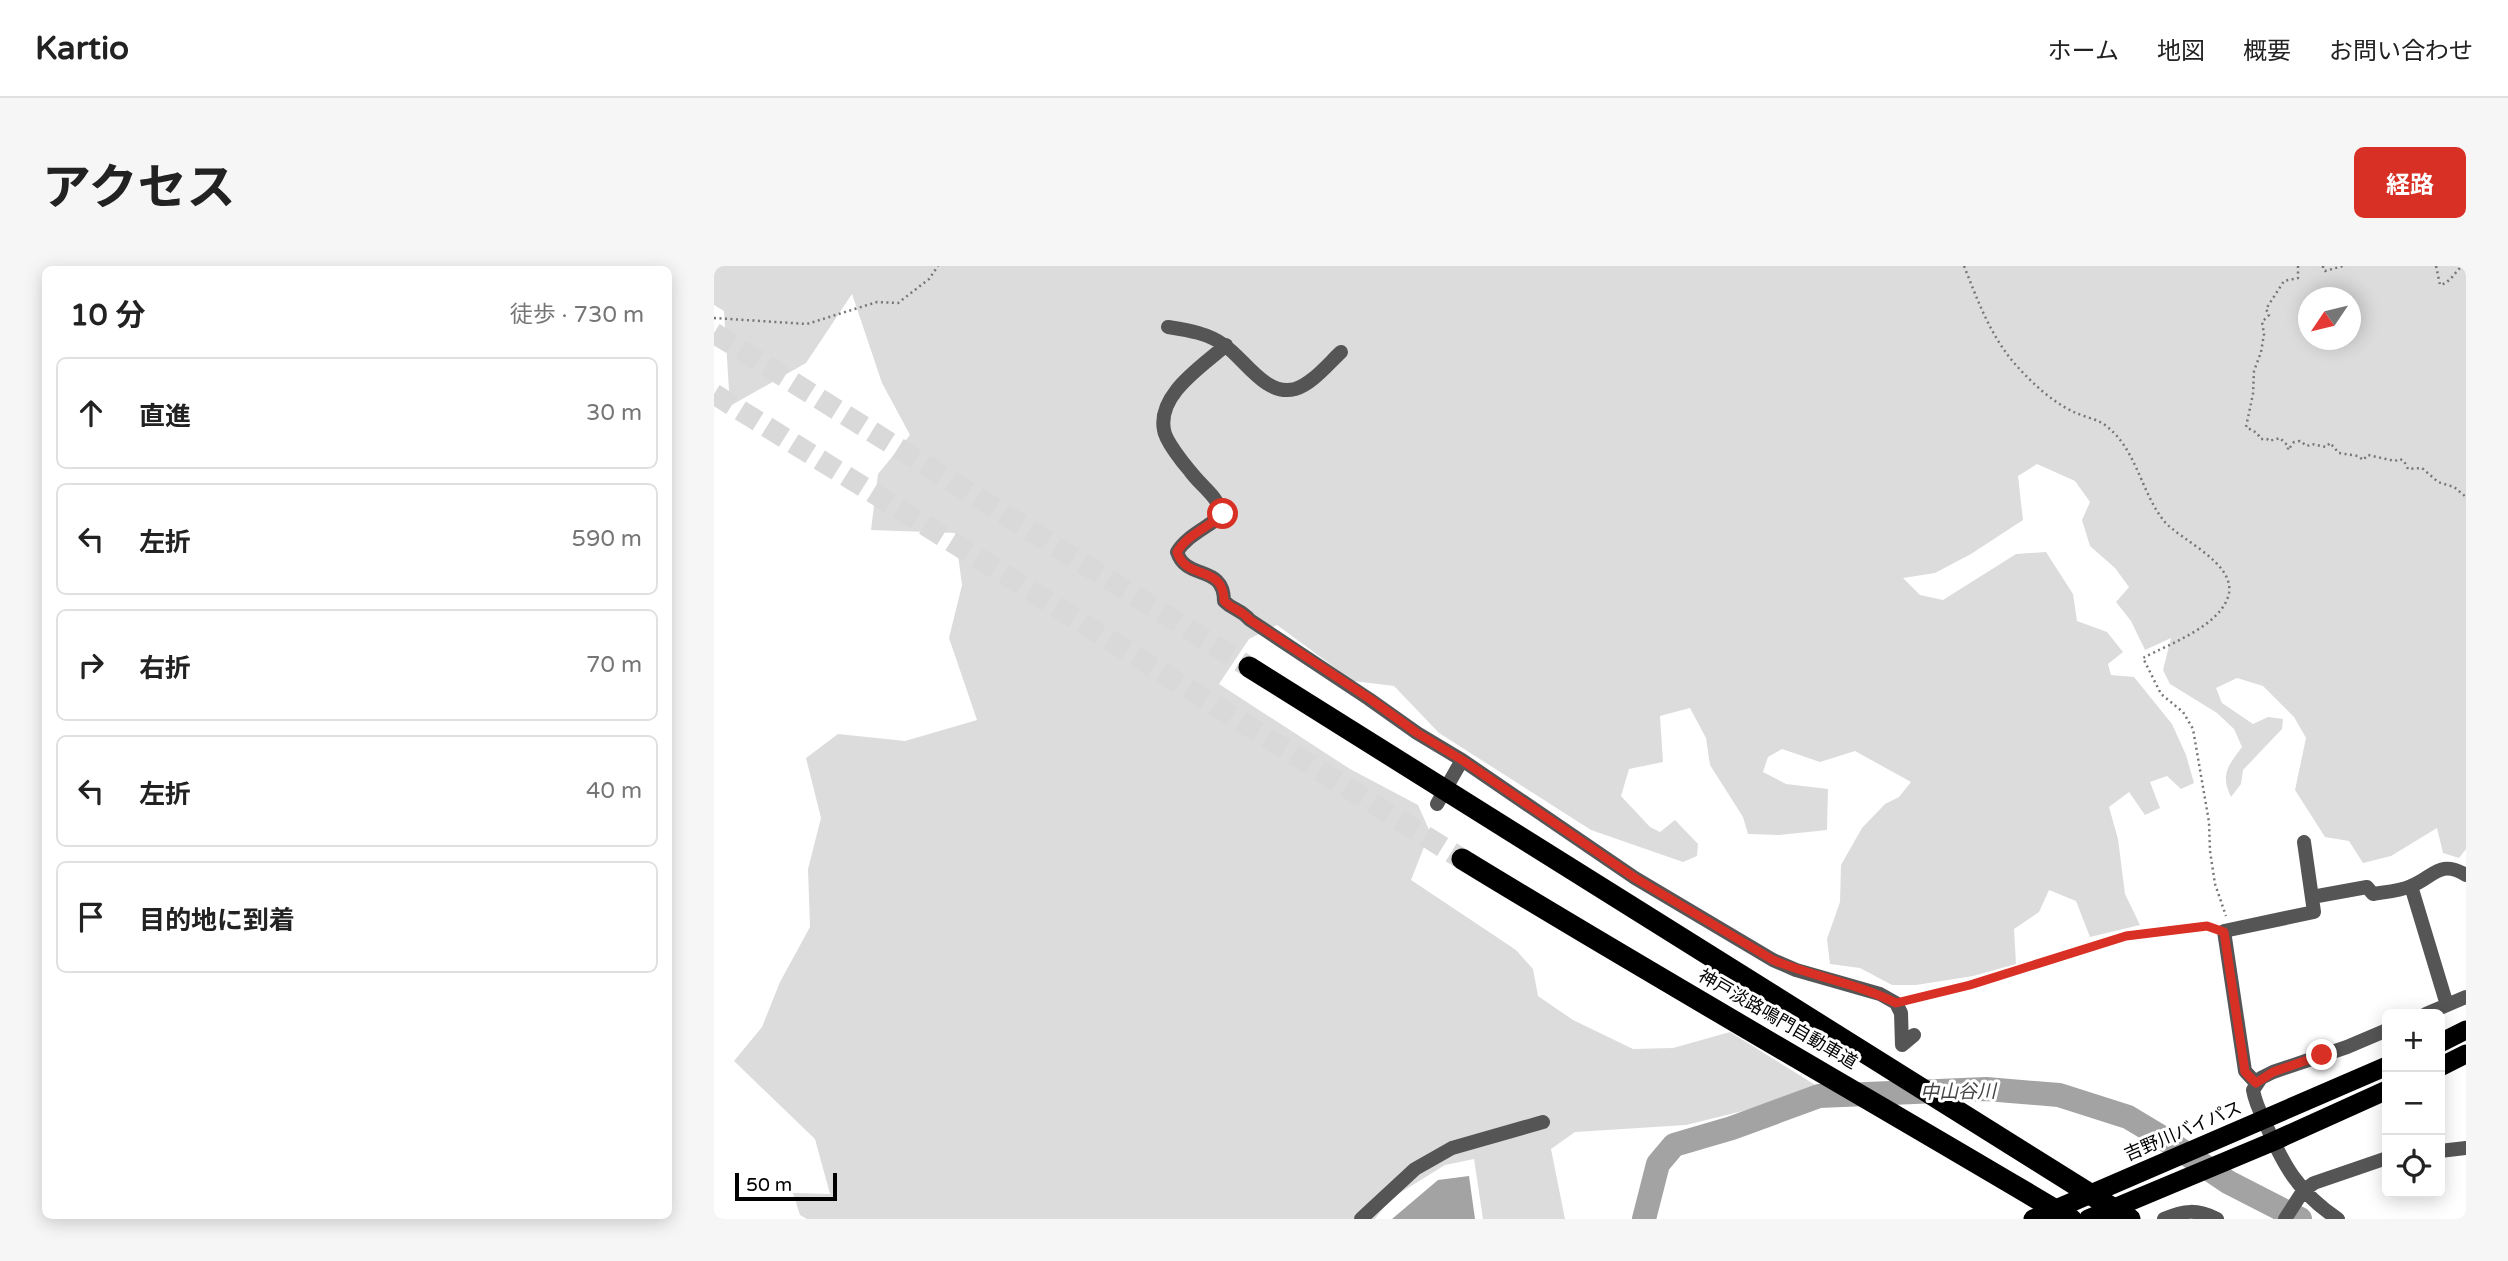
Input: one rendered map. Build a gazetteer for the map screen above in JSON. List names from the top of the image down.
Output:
{
  "streets": {
    "highway": ["神戸淡路鳴門自動車道", "吉野川バイパス"]
  },
  "water": ["中山谷川"],
  "scale_bar": "50 m",
  "north": "bottom left",
  "page": {
    "header": "Kartio",
    "nav": [
      "ホーム",
      "地図",
      "概要",
      "お問い合わせ"
    ],
    "title": "アクセス",
    "buttons": "経路",
    "heading": ["10 分", "徒歩 · 730 m"],
    "list": [
      ["直進", "30 m"],
      ["左折", "590 m"],
      ["右折", "70 m"],
      ["左折", "40 m"],
      "目的地に到着"
    ],
    "map_buttons": ["+", "−"],
    "scale": "50 m"
  }
}
